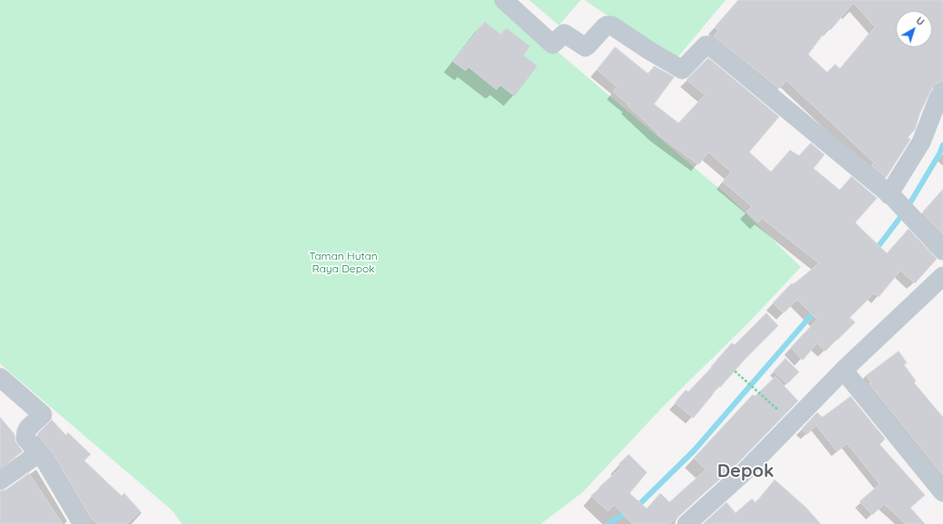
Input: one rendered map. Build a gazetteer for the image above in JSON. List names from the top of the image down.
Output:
{
  "districts": ["Depok"],
  "parks": ["Taman Hutan Raya Depok"],
  "north": "top right"
}
